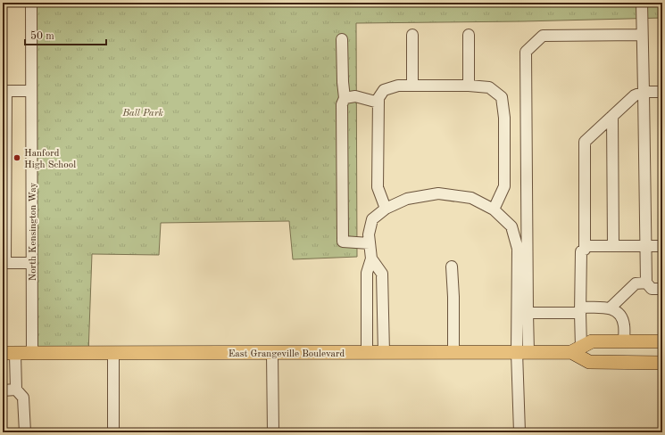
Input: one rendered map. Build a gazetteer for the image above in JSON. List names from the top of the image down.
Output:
{
  "streets": {
    "main road": ["East Grangeville Boulevard"],
    "street": ["North Kensington Way"]
  },
  "crossings": [
    ["North Kensington Way", "East Grangeville Boulevard"]
  ],
  "parks": ["Ball Park"],
  "places": ["Hanford High School"],
  "scale_bar": "50 m"
}
